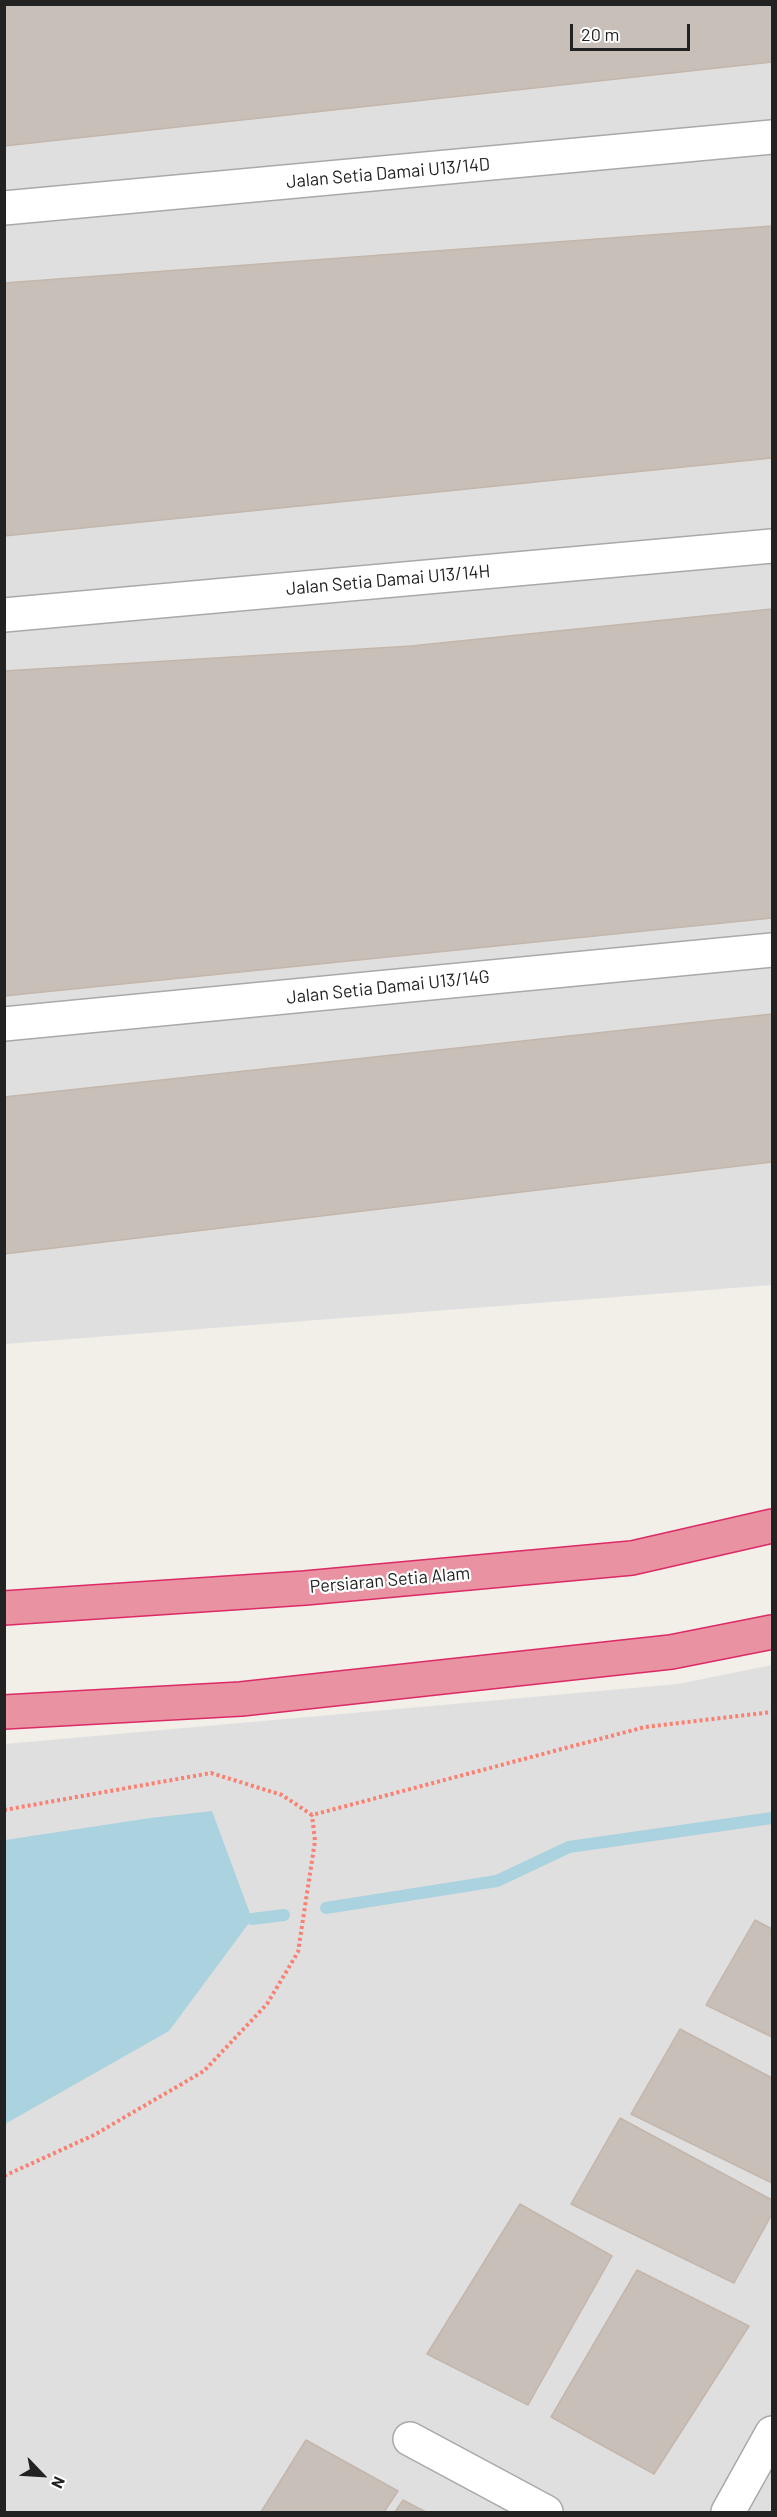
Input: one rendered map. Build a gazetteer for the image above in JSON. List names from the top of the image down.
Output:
{
  "streets": {
    "highway": ["Persiaran Setia Alam"],
    "street": ["Jalan Setia Damai U13/14D", "Jalan Setia Damai U13/14H", "Jalan Setia Damai U13/14G"]
  },
  "scale_bar": "20 m",
  "north": "bottom right"
}
